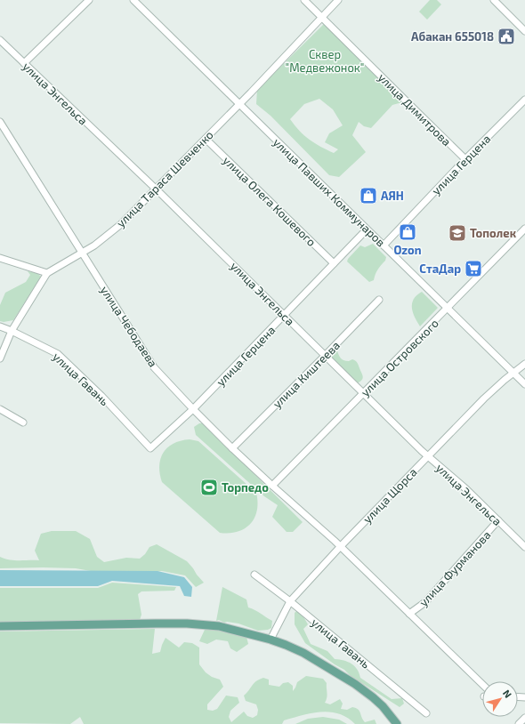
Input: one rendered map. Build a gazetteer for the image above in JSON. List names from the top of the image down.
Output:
{
  "streets": {
    "street": [
      "улица Энгельса",
      "улица Димитрова",
      "улица Герцена",
      "улица Тараса Шевченко",
      "улица Павших Коммунаров",
      "улица Олега Кошевого",
      "улица Чебодаева",
      "улица Островского",
      "улица Киштеева",
      "улица Гавань",
      "улица Щорса",
      "улица Фурманова"
    ]
  },
  "crossings": [
    ["улица Энгельса", "улица Герцена"],
    ["улица Энгельса", "улица Тараса Шевченко"],
    ["улица Энгельса", "улица Островского"],
    ["улица Энгельса", "улица Киштеева"],
    ["улица Энгельса", "улица Щорса"],
    ["улица Энгельса", "улица Фурманова"],
    ["улица Димитрова", "улица Герцена"],
    ["улица Димитрова", "улица Тараса Шевченко"],
    ["улица Герцена", "улица Павших Коммунаров"],
    ["улица Герцена", "улица Олега Кошевого"],
    ["улица Герцена", "улица Чебодаева"],
    ["улица Герцена", "улица Гавань"],
    ["улица Тараса Шевченко", "улица Павших Коммунаров"],
    ["улица Тараса Шевченко", "улица Олега Кошевого"],
    ["улица Тараса Шевченко", "улица Чебодаева"],
    ["улица Тараса Шевченко", "улица Гавань"],
    ["улица Павших Коммунаров", "улица Островского"],
    ["улица Павших Коммунаров", "улица Щорса"],
    ["улица Чебодаева", "улица Островского"],
    ["улица Чебодаева", "улица Киштеева"],
    ["улица Чебодаева", "улица Щорса"],
    ["улица Чебодаева", "улица Фурманова"],
    ["улица Гавань", "улица Щорса"]
  ],
  "parks": ["Сквер \"Медвежонок\""],
  "places": {
    "public building": ["Абакан 655018"],
    "shop": ["АЯН", "Ozon"],
    "school or university": ["Тополек"],
    "supermarket": ["СтаДар"],
    "sports": ["Торпедо"]
  },
  "north": "top right"
}
